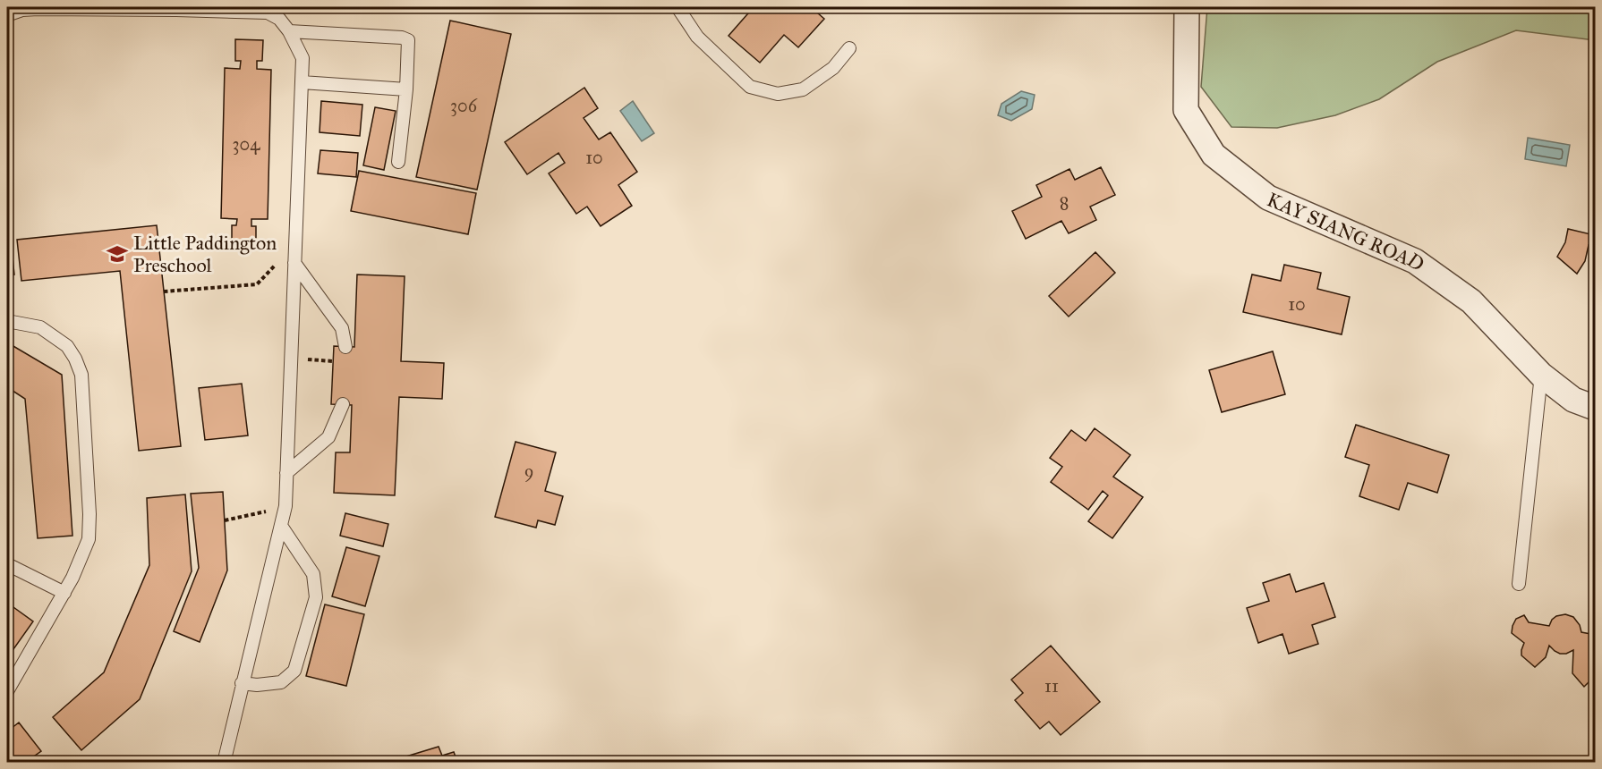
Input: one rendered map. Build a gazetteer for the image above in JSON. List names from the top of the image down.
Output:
{
  "streets": {
    "street": ["KAY SIANG ROAD"]
  },
  "places": {
    "school or university": ["Little Paddington Preschool"]
  },
  "house_numbers": [
    "306",
    "304",
    "10",
    "8",
    "10",
    "9",
    "11"
  ]
}
